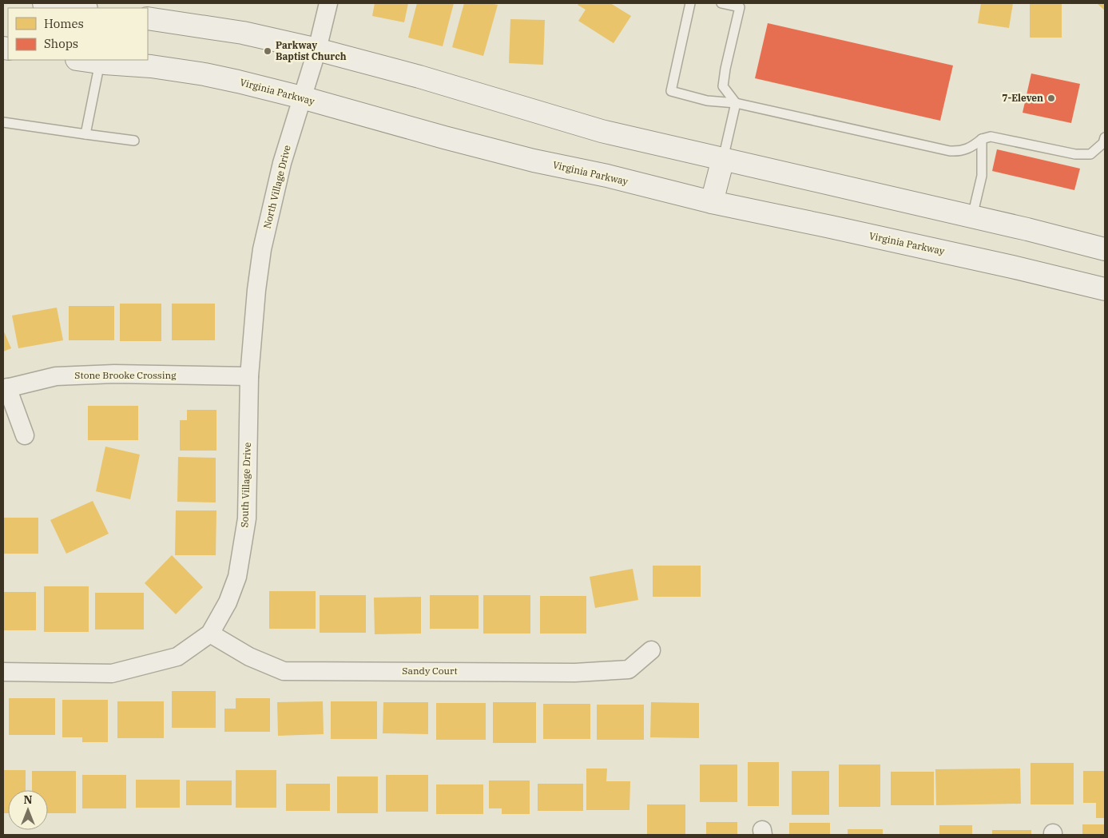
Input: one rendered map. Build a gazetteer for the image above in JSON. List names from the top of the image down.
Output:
{
  "streets": {
    "main road": ["Virginia Parkway"],
    "street": [
      "North Village Drive",
      "Stone Brooke Crossing",
      "South Village Drive",
      "Sandy Court"
    ]
  },
  "crossings": [
    ["Virginia Parkway", "North Village Drive"],
    ["North Village Drive", "Stone Brooke Crossing"],
    ["North Village Drive", "South Village Drive"],
    ["Stone Brooke Crossing", "South Village Drive"],
    ["South Village Drive", "Sandy Court"]
  ],
  "places": ["Parkway Baptist Church", "7-Eleven"],
  "legend": ["Homes", "Shops"],
  "north": "top"
}
